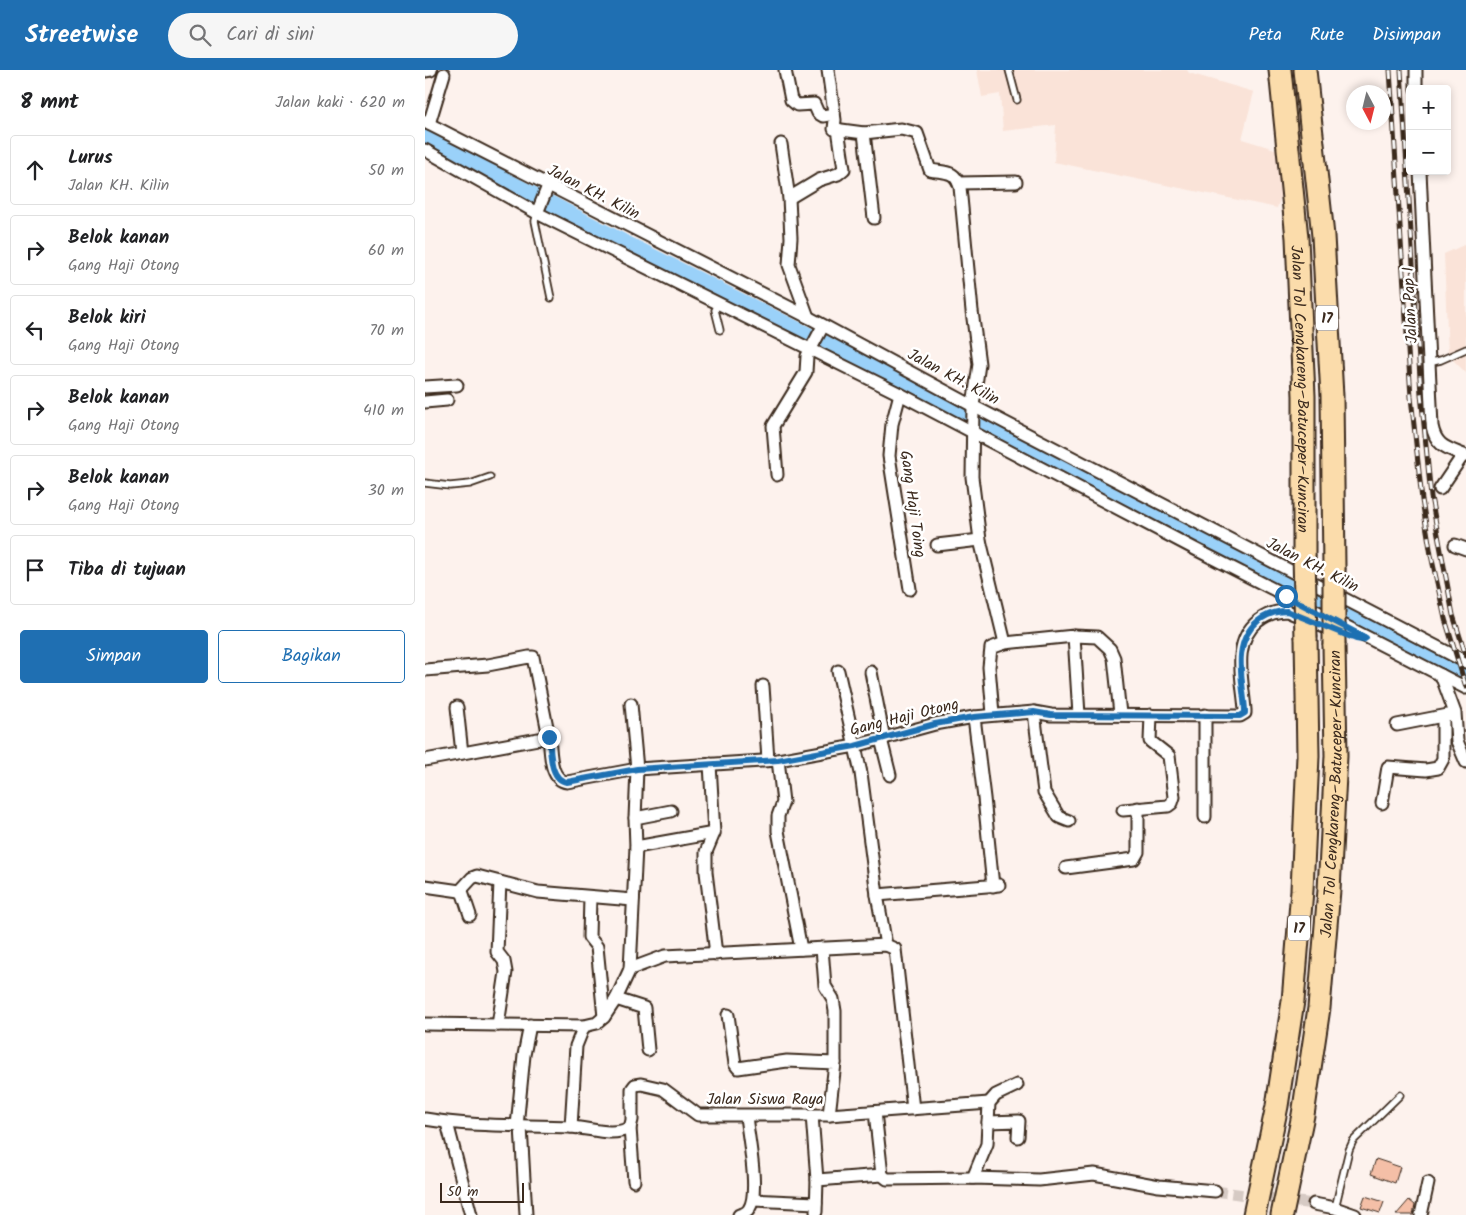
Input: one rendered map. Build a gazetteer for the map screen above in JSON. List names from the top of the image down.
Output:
{
  "streets": {
    "highway": ["17", "Jalan Tol Cengkareng–Batuceper–Kunciran"],
    "street": [
      "Jalan KH. Kilin",
      "Jalan Pap I",
      "Gang Haji Toing",
      "Gang Haji Otong",
      "Jalan Siswa Raya"
    ]
  },
  "crossings": [
    ["Jalan KH. Kilin", "Gang Haji Toing"],
    ["Jalan KH. Kilin", "Gang Haji Otong"]
  ],
  "scale_bar": "50 m",
  "north": "bottom",
  "page": {
    "header": "Streetwise",
    "search": "Cari di sini",
    "nav": ["Peta", "Rute", "Disimpan"],
    "heading": ["8 mnt", "Jalan kaki · 620 m"],
    "map_buttons": ["+", "−"],
    "list": [
      ["Lurus", "Jalan KH. Kilin", "50 m"],
      ["Belok kanan", "Gang Haji Otong", "60 m"],
      ["Belok kiri", "Gang Haji Otong", "70 m"],
      ["Belok kanan", "Gang Haji Otong", "410 m"],
      ["Belok kanan", "Gang Haji Otong", "30 m"],
      "Tiba di tujuan"
    ],
    "buttons": ["Simpan", "Bagikan"],
    "scale": "50 m"
  }
}
